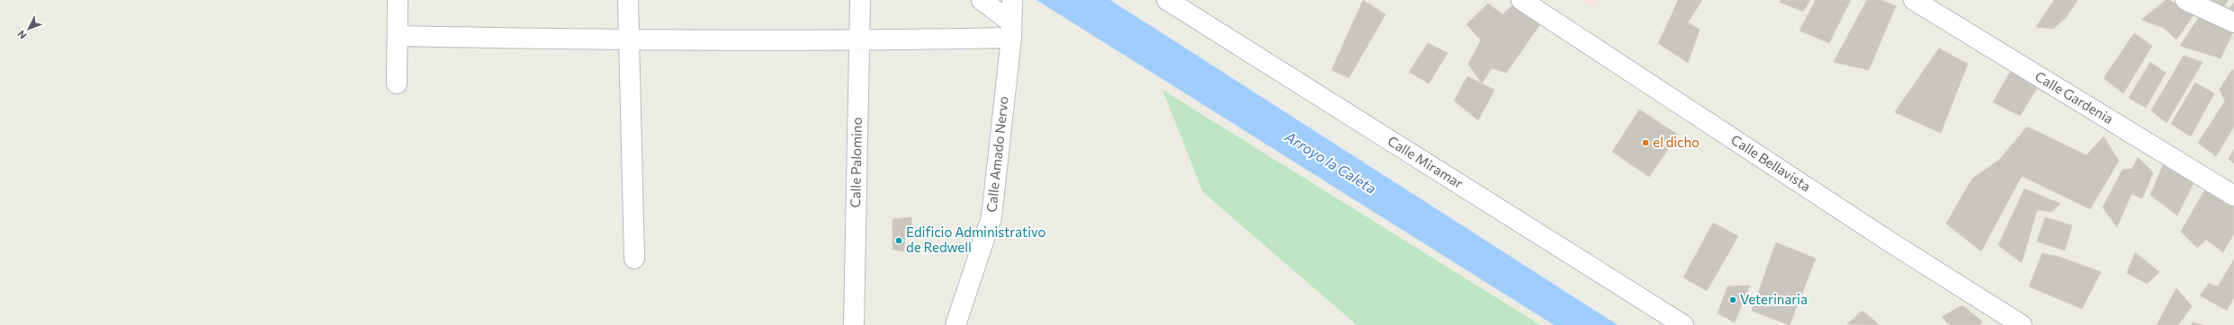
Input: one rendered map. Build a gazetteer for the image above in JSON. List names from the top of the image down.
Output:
{
  "streets": {
    "street": [
      "Calle Gardenia",
      "Calle Amado Nervo",
      "Calle Palomino",
      "Calle Miramar",
      "Calle Bellavista"
    ]
  },
  "water": ["Arroyo la Caleta"],
  "places": ["el dicho", "Edificio Administrativo de Redwell", "Veterinaria"],
  "north": "bottom left"
}
